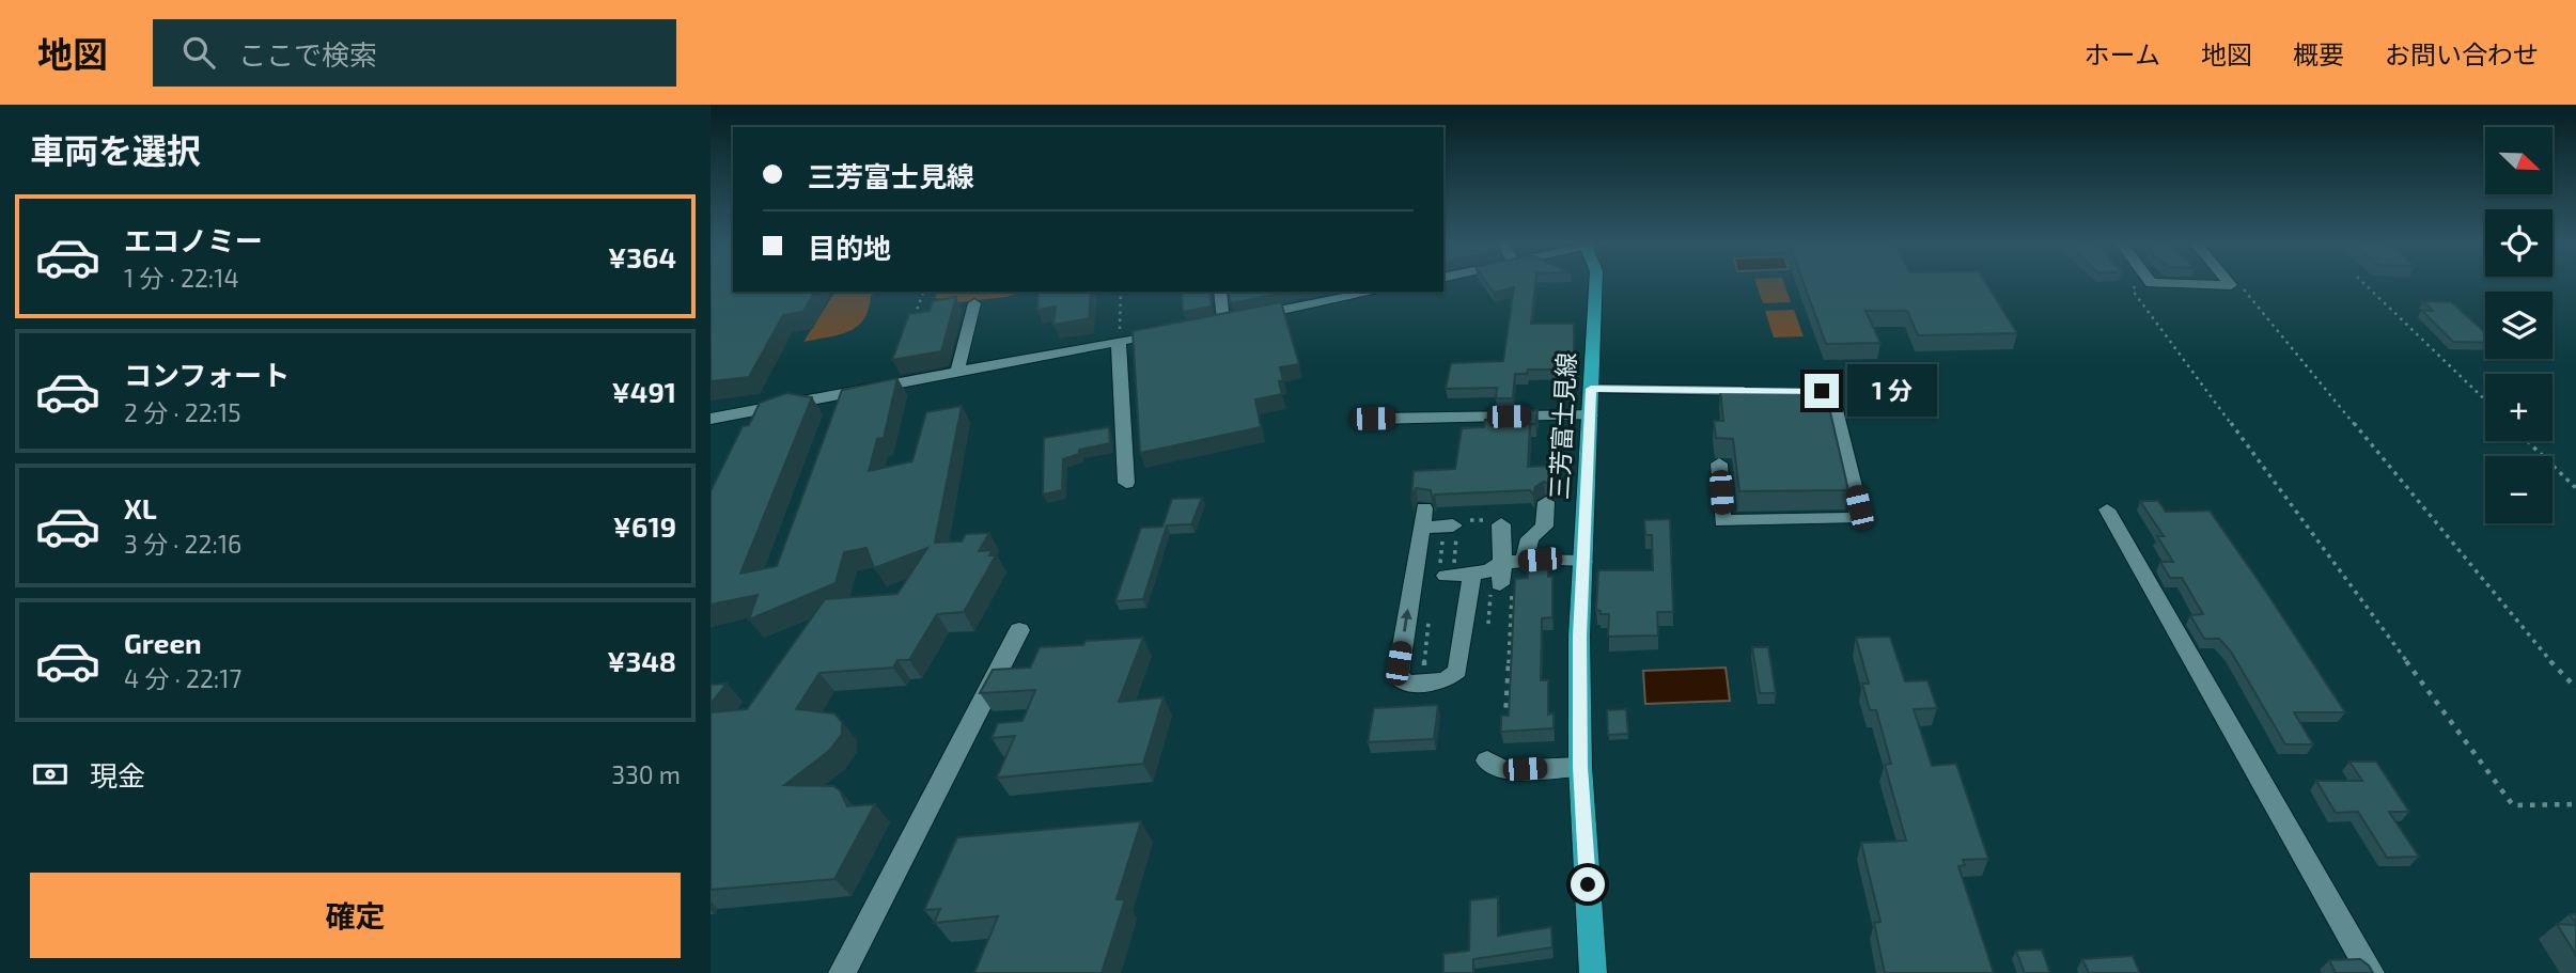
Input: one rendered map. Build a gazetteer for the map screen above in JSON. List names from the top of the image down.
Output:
{
  "streets": {
    "main road": ["三芳富士見線"]
  },
  "north": "bottom right",
  "page": {
    "header": "地図",
    "search": "ここで検索",
    "nav": [
      "ホーム",
      "地図",
      "概要",
      "お問い合わせ"
    ],
    "heading": "車両を選択",
    "map_buttons": ["+", "−"],
    "banner": ["三芳富士見線", "目的地"],
    "list": [
      {
        "name": "エコノミー",
        "note": "1 分 · 22:14",
        "value": "¥364"
      },
      {
        "name": "コンフォート",
        "note": "2 分 · 22:15",
        "value": "¥491"
      },
      {
        "name": "XL",
        "note": "3 分 · 22:16",
        "value": "¥619"
      },
      {
        "name": "Green",
        "note": "4 分 · 22:17",
        "value": "¥348"
      }
    ],
    "bubble": "1 分",
    "pay": ["現金", "330 m"],
    "buttons": "確定"
  }
}
